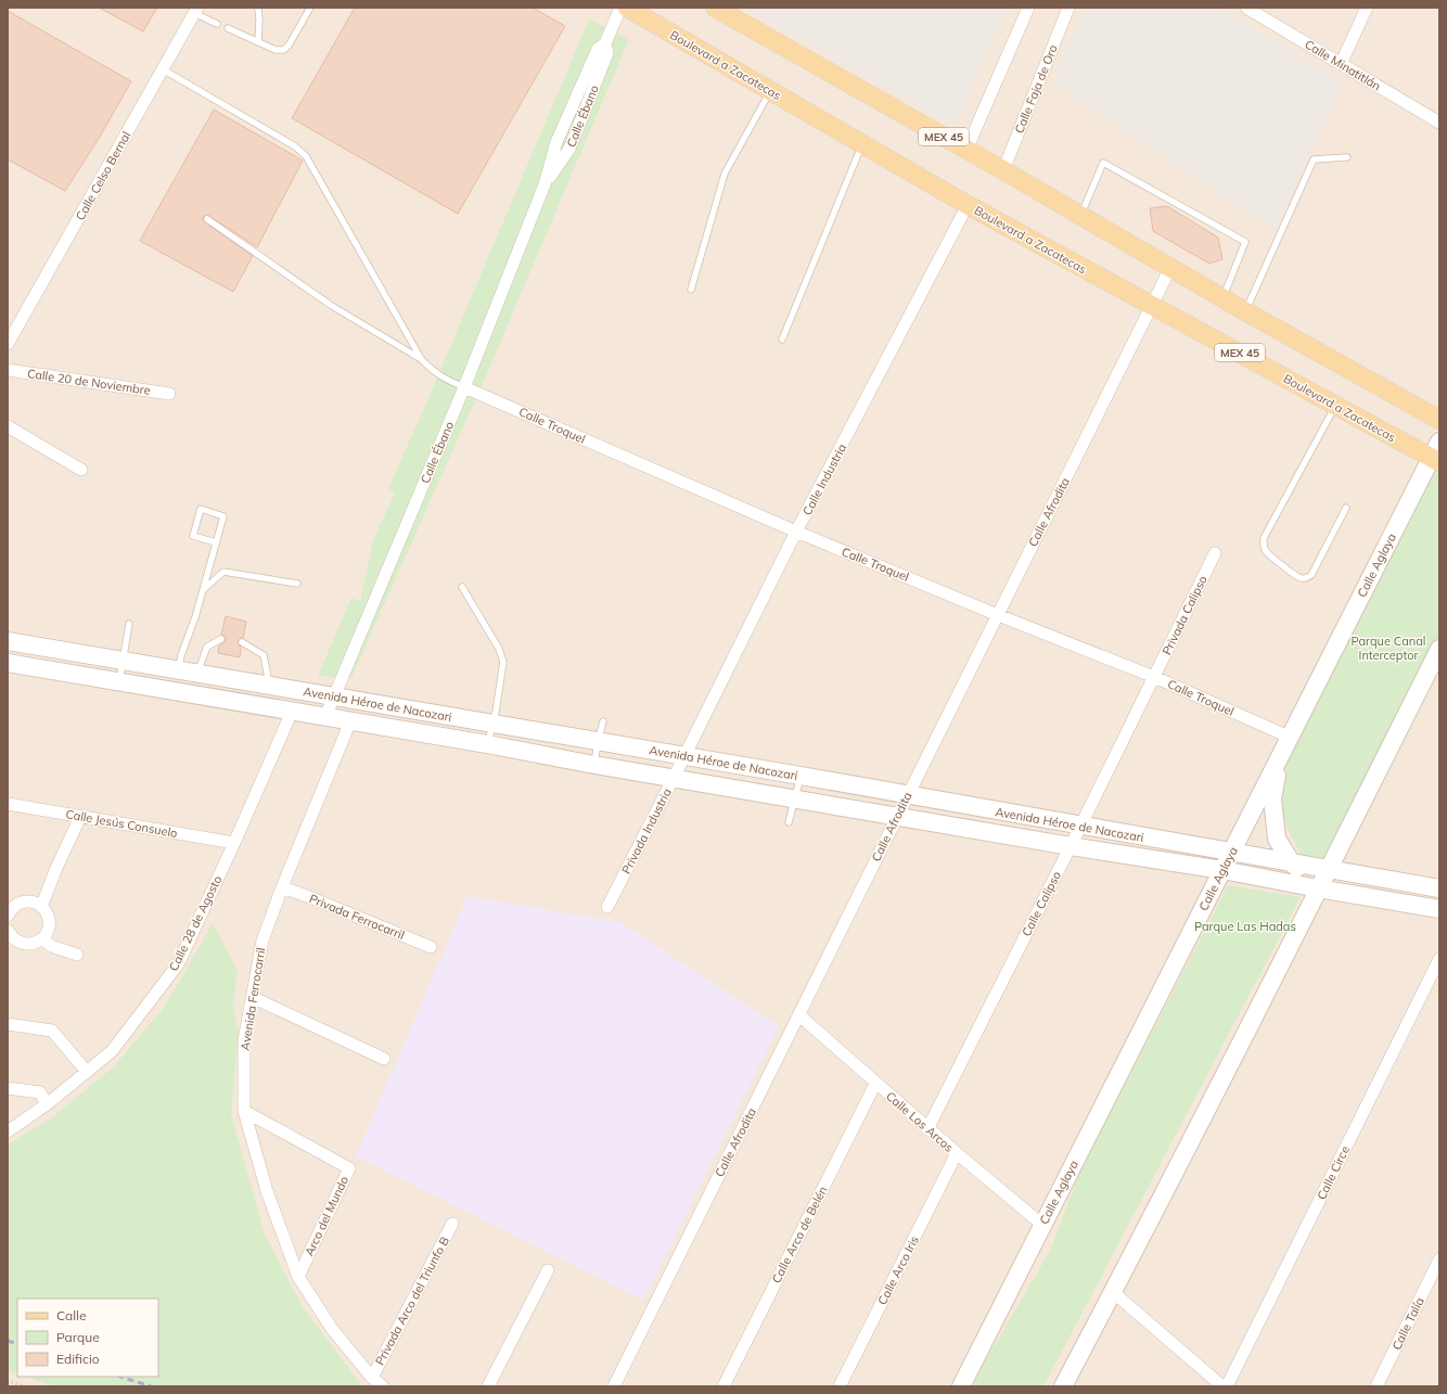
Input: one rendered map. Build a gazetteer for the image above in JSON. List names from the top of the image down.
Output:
{
  "streets": {
    "main road": [
      "Boulevard a Zacatecas",
      "MEX 45",
      "Calle Aglaya",
      "Avenida Héroe de Nacozari"
    ],
    "street": [
      "Calle Minatitlán",
      "Calle Faja de Oro",
      "Calle Ébano",
      "Calle Celso Bernal",
      "Calle 20 de Noviembre",
      "Calle Troquel",
      "Calle Industria",
      "Calle Afrodita",
      "Privada Calipso",
      "Calle Jesús Consuelo",
      "Privada Industria",
      "Calle Calipso",
      "Privada Ferrocarril",
      "Calle 28 de Agosto",
      "Avenida Ferrocarril",
      "Calle Los Arcos",
      "Calle Circe",
      "Arco del Mundo",
      "Calle Arco de Belén",
      "Calle Arco Iris",
      "Privada Arco del Triunfo B",
      "Calle Talía"
    ]
  },
  "crossings": [
    ["Boulevard a Zacatecas", "Calle Industria"],
    ["Boulevard a Zacatecas", "Calle Afrodita"],
    ["Boulevard a Zacatecas", "Calle Aglaya"],
    ["Calle Faja de Oro", "MEX 45"],
    ["Calle Ébano", "Calle Troquel"],
    ["Calle Ébano", "Avenida Héroe de Nacozari"],
    ["MEX 45", "Calle Afrodita"],
    ["Calle Troquel", "Calle Industria"],
    ["Calle Troquel", "Calle Afrodita"],
    ["Calle Troquel", "Calle Aglaya"],
    ["Calle Troquel", "Privada Calipso"],
    ["Calle Troquel", "Calle Calipso"],
    ["Calle Industria", "Avenida Héroe de Nacozari"],
    ["Calle Industria", "Privada Industria"],
    ["Calle Afrodita", "Avenida Héroe de Nacozari"],
    ["Calle Afrodita", "Calle Los Arcos"],
    ["Calle Aglaya", "Avenida Héroe de Nacozari"],
    ["Calle Aglaya", "Calle Los Arcos"],
    ["Privada Calipso", "Calle Calipso"],
    ["Avenida Héroe de Nacozari", "Privada Industria"],
    ["Avenida Héroe de Nacozari", "Calle Calipso"],
    ["Avenida Héroe de Nacozari", "Calle 28 de Agosto"],
    ["Avenida Héroe de Nacozari", "Avenida Ferrocarril"],
    ["Calle Jesús Consuelo", "Calle 28 de Agosto"],
    ["Calle Calipso", "Calle Los Arcos"],
    ["Privada Ferrocarril", "Avenida Ferrocarril"],
    ["Avenida Ferrocarril", "Arco del Mundo"],
    ["Avenida Ferrocarril", "Privada Arco del Triunfo B"],
    ["Calle Los Arcos", "Calle Arco de Belén"],
    ["Calle Los Arcos", "Calle Arco Iris"]
  ],
  "parks": ["Parque Canal Interceptor", "Parque Las Hadas"],
  "legend": ["Calle", "Parque", "Edificio"]
}
